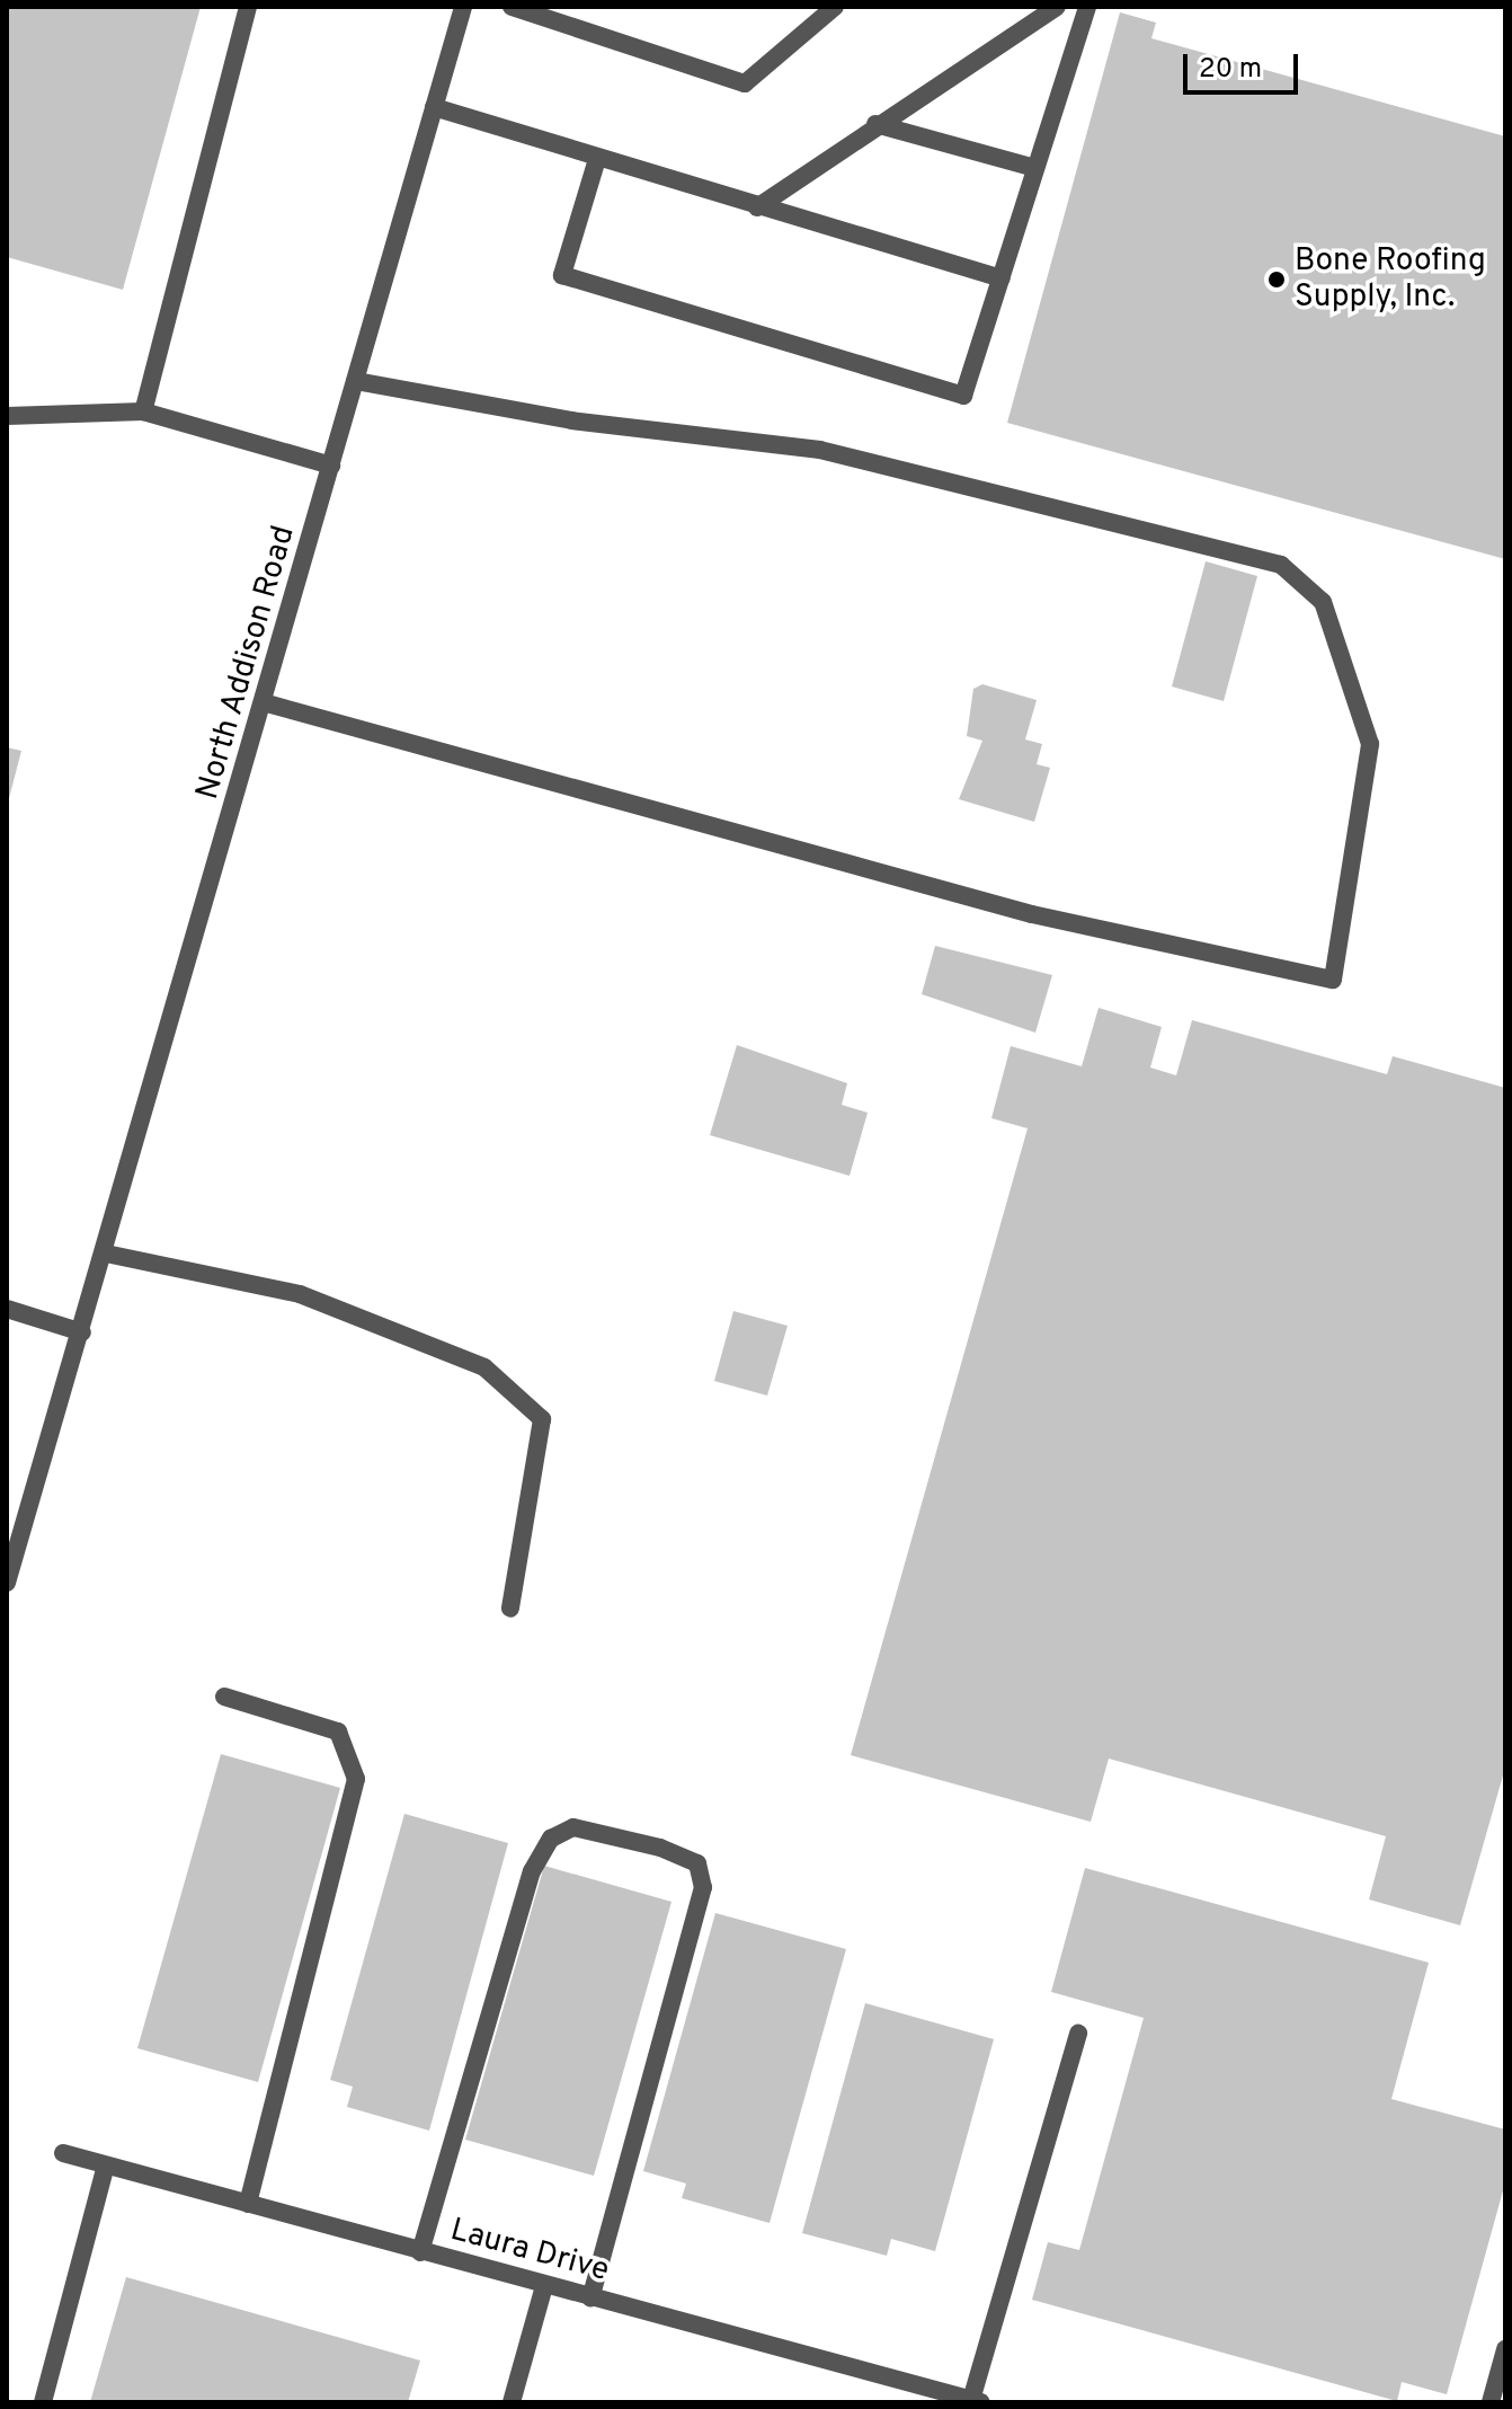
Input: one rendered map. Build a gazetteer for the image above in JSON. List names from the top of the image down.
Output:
{
  "streets": {
    "street": ["North Addison Road", "Laura Drive"]
  },
  "places": ["Bone Roofing Supply, Inc."],
  "scale_bar": "20 m"
}
